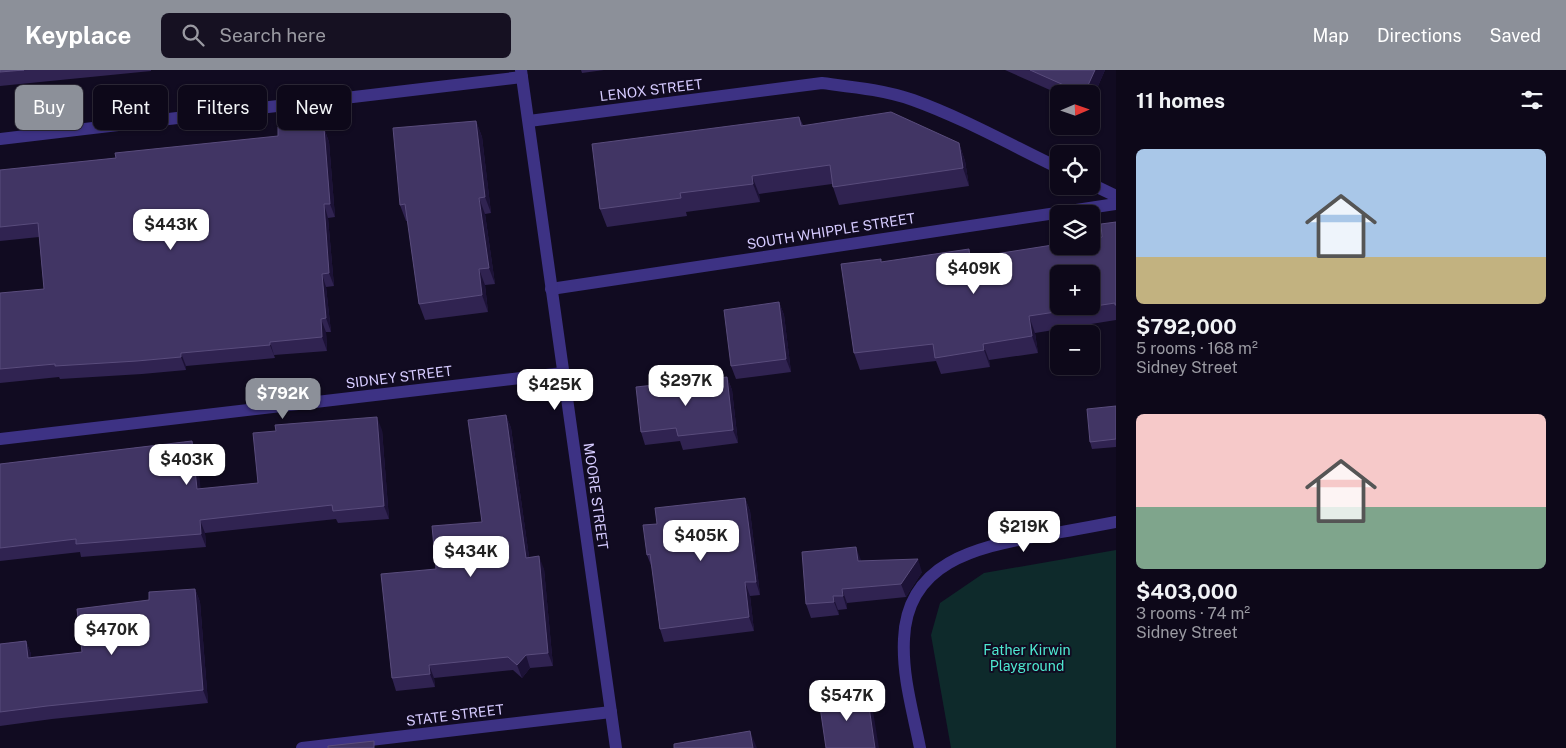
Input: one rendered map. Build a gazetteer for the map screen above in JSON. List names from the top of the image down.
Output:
{
  "streets": {
    "street": [
      "LENOX STREET",
      "SOUTH WHIPPLE STREET",
      "SIDNEY STREET",
      "MOORE STREET",
      "STATE STREET"
    ]
  },
  "crossings": [
    ["LENOX STREET", "MOORE STREET"],
    ["SOUTH WHIPPLE STREET", "MOORE STREET"],
    ["SIDNEY STREET", "MOORE STREET"],
    ["MOORE STREET", "STATE STREET"]
  ],
  "parks": ["Father Kirwin Playground"],
  "north": "right",
  "page": {
    "header": "Keyplace",
    "search": "Search here",
    "nav": ["Map", "Directions", "Saved"],
    "heading": "11 homes",
    "map_buttons": ["+", "−"],
    "chip": [
      "Buy",
      "Rent",
      "Filters",
      "New"
    ],
    "list": [
      {
        "name": "$792,000",
        "note": "5 rooms · 168 m² · Sidney Street"
      },
      {
        "name": "$403,000",
        "note": "3 rooms · 74 m² · Sidney Street"
      }
    ],
    "price": [
      "$443K",
      "$409K",
      "$297K",
      "$425K",
      "$792K",
      "$403K",
      "$219K",
      "$405K",
      "$434K",
      "$470K",
      "$547K"
    ]
  }
}
